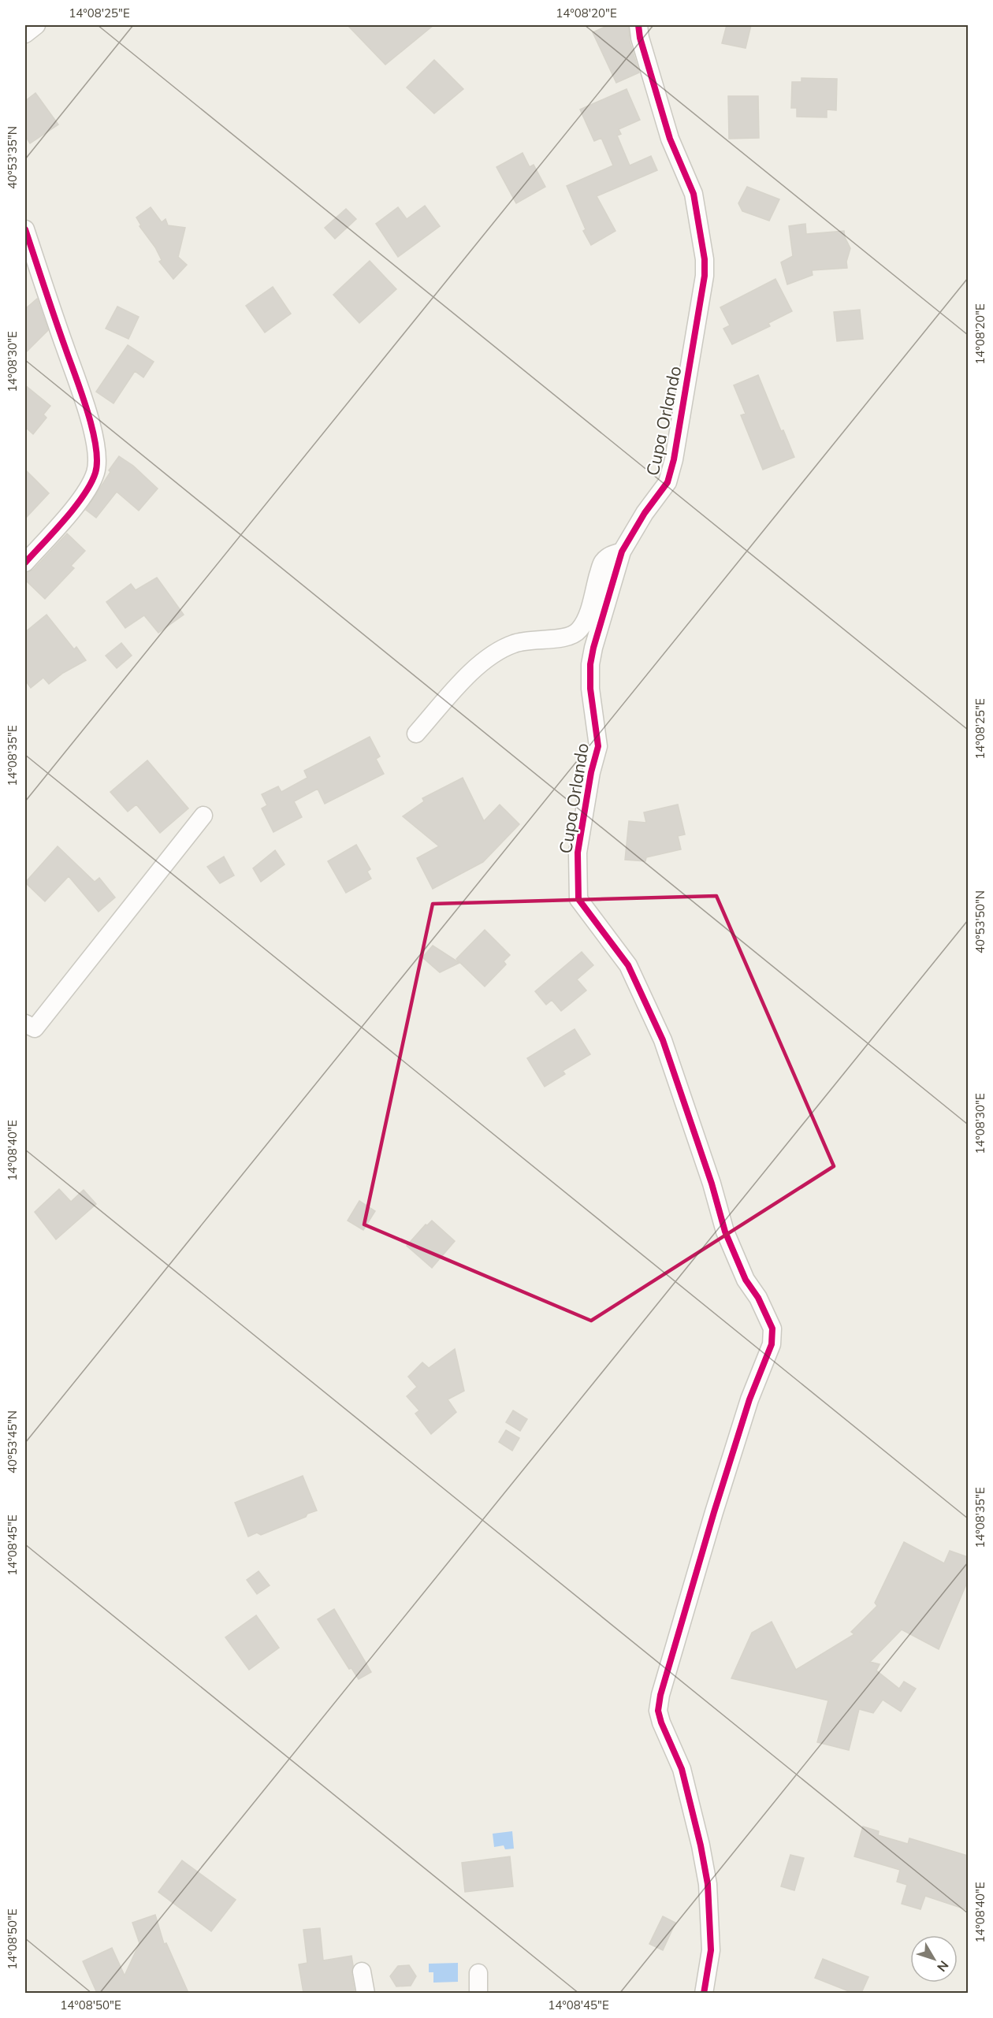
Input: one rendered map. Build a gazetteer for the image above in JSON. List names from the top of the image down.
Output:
{
  "streets": {
    "street": ["Cupa Orlando"]
  },
  "north": "bottom right",
  "coordinates": [
    "14°08'25\"E",
    "14°08'20\"E",
    "40°53'35\"N",
    "14°08'30\"E",
    "14°08'35\"E",
    "40°53'50\"N",
    "14°08'40\"E",
    "40°53'45\"N",
    "14°08'45\"E",
    "14°08'50\"E"
  ]
}
